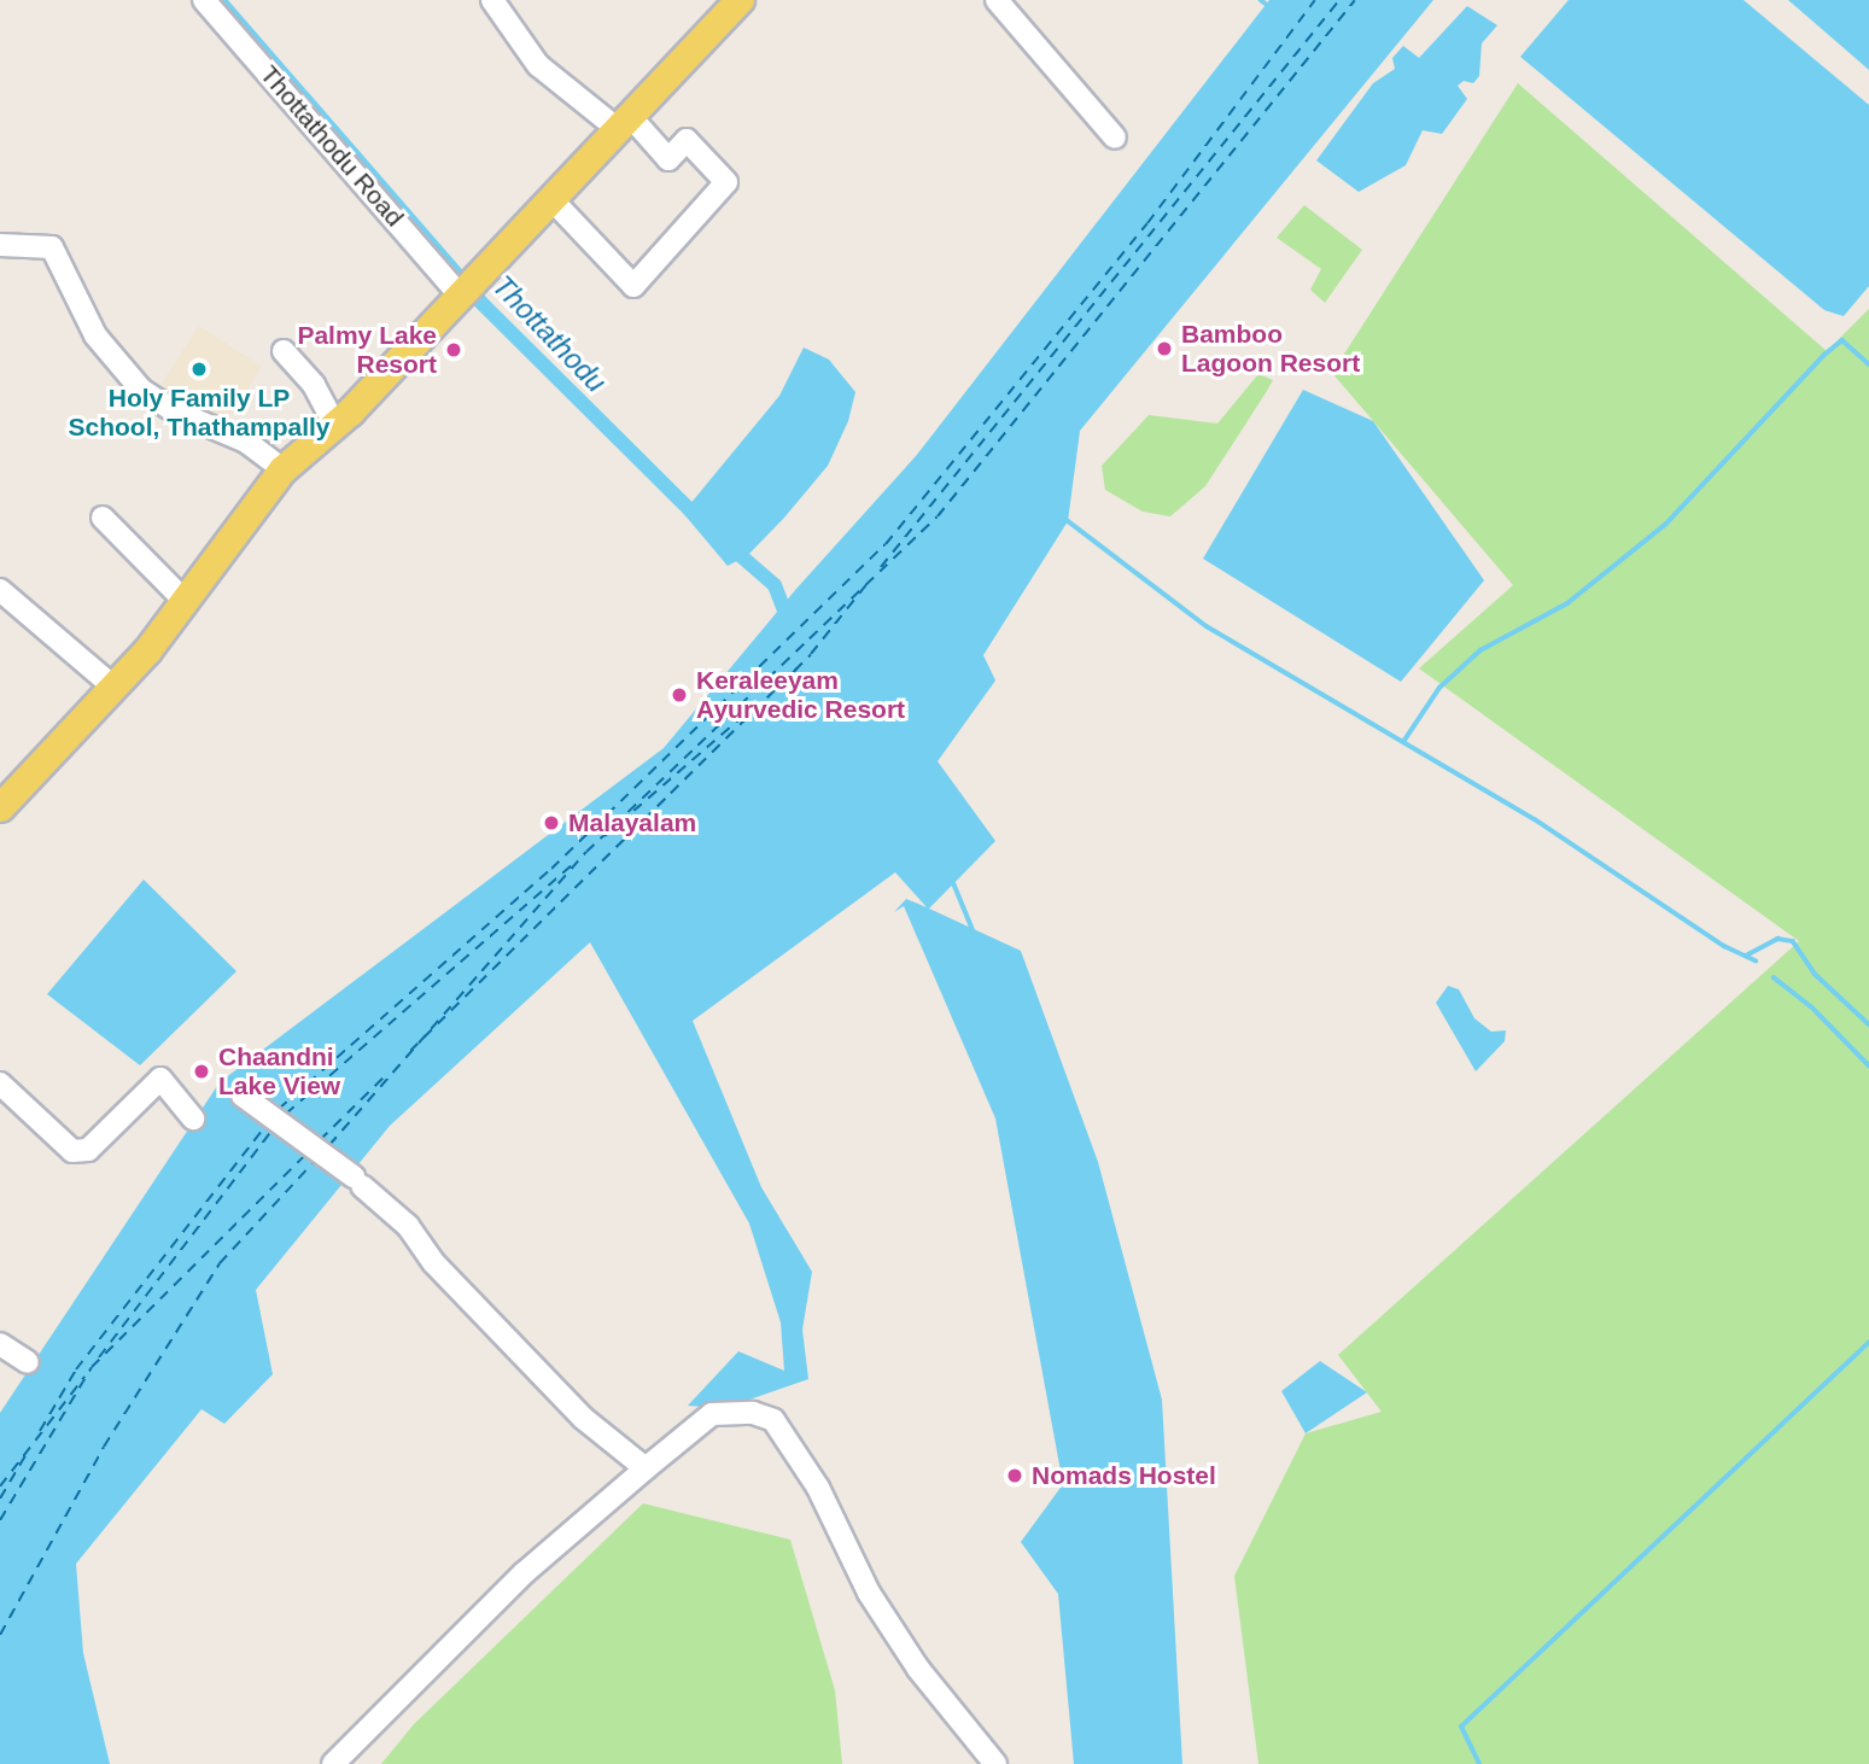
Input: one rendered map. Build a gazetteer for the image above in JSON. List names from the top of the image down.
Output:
{
  "streets": {
    "street": ["Thottathodu Road"]
  },
  "water": ["Thottathodu"],
  "places": [
    "Bamboo Lagoon Resort",
    "Palmy Lake Resort",
    "Holy Family LP School, Thathampally",
    "Keraleeyam Ayurvedic Resort",
    "Malayalam",
    "Chaandni Lake View",
    "Nomads Hostel"
  ]
}
